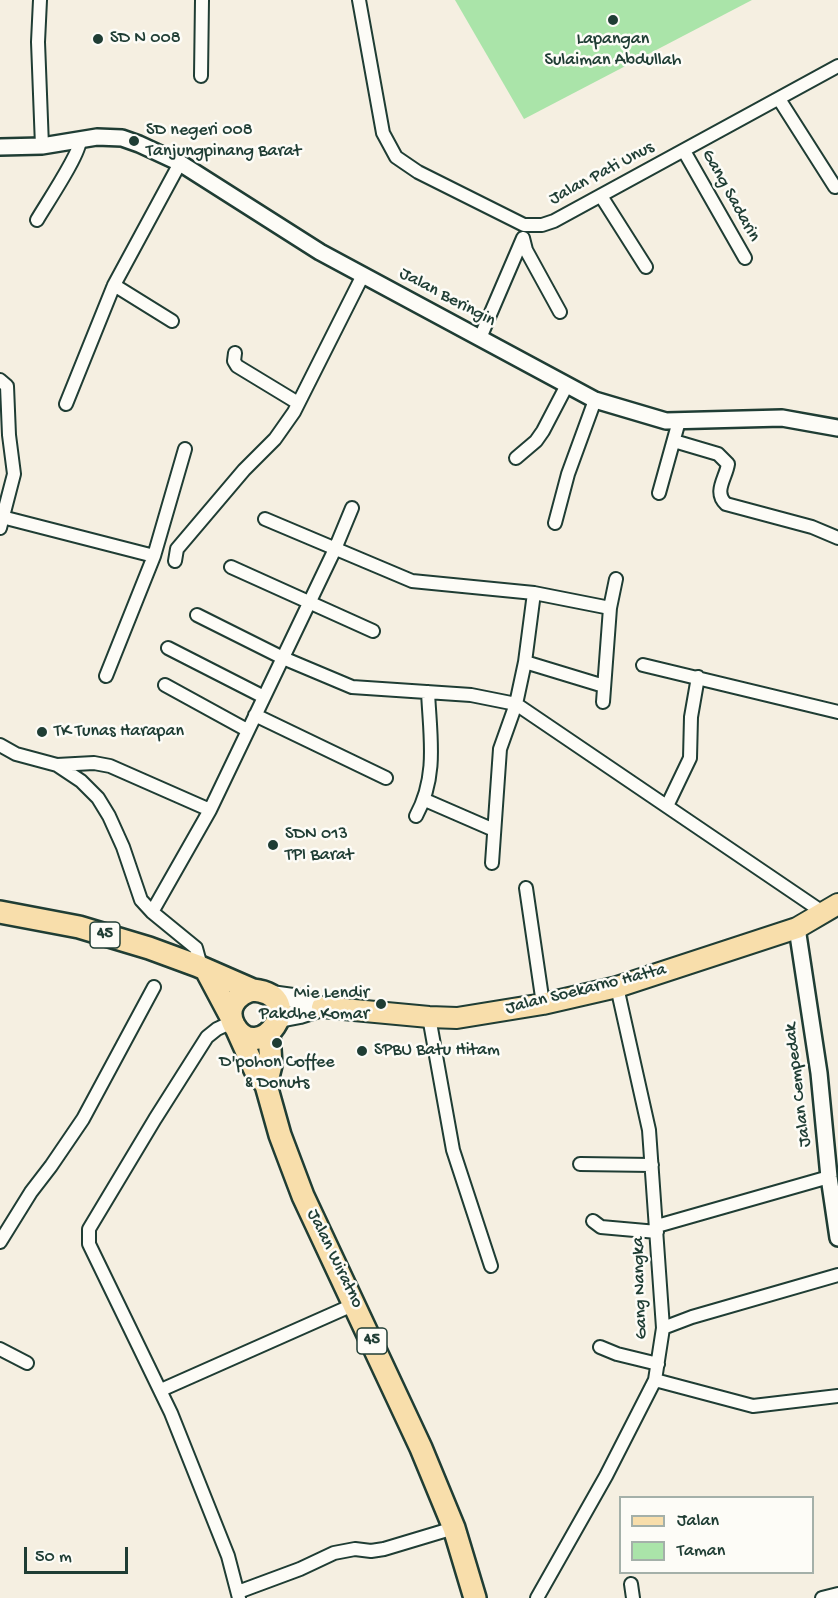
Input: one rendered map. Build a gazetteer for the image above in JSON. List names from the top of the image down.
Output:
{
  "streets": {
    "highway": ["45", "Jalan Wiratno"],
    "main road": ["Jalan Soekarno Hatta"],
    "street": [
      "Jalan Pati Unus",
      "Gang Sadarin",
      "Jalan Beringin",
      "Jalan Cempedak",
      "Gang Nangka"
    ]
  },
  "crossings": [
    ["Jalan Pati Unus", "Gang Sadarin"],
    ["45", "Jalan Soekarno Hatta"],
    ["45", "Jalan Wiratno"],
    ["Jalan Soekarno Hatta", "Jalan Cempedak"],
    ["Jalan Soekarno Hatta", "Jalan Wiratno"],
    ["Jalan Soekarno Hatta", "Gang Nangka"]
  ],
  "places": [
    "Lapangan Sulaiman Abdullah",
    "SD N 008",
    "SD negeri 008 Tanjungpinang Barat",
    "TK Tunas Harapan",
    "SDN 013 TPI Barat",
    "Mie Lendir Pakdhe Komar",
    "D'pohon Coffee & Donuts",
    "SPBU Batu Hitam"
  ],
  "legend": ["Jalan", "Taman"],
  "scale_bar": "50 m"
}
